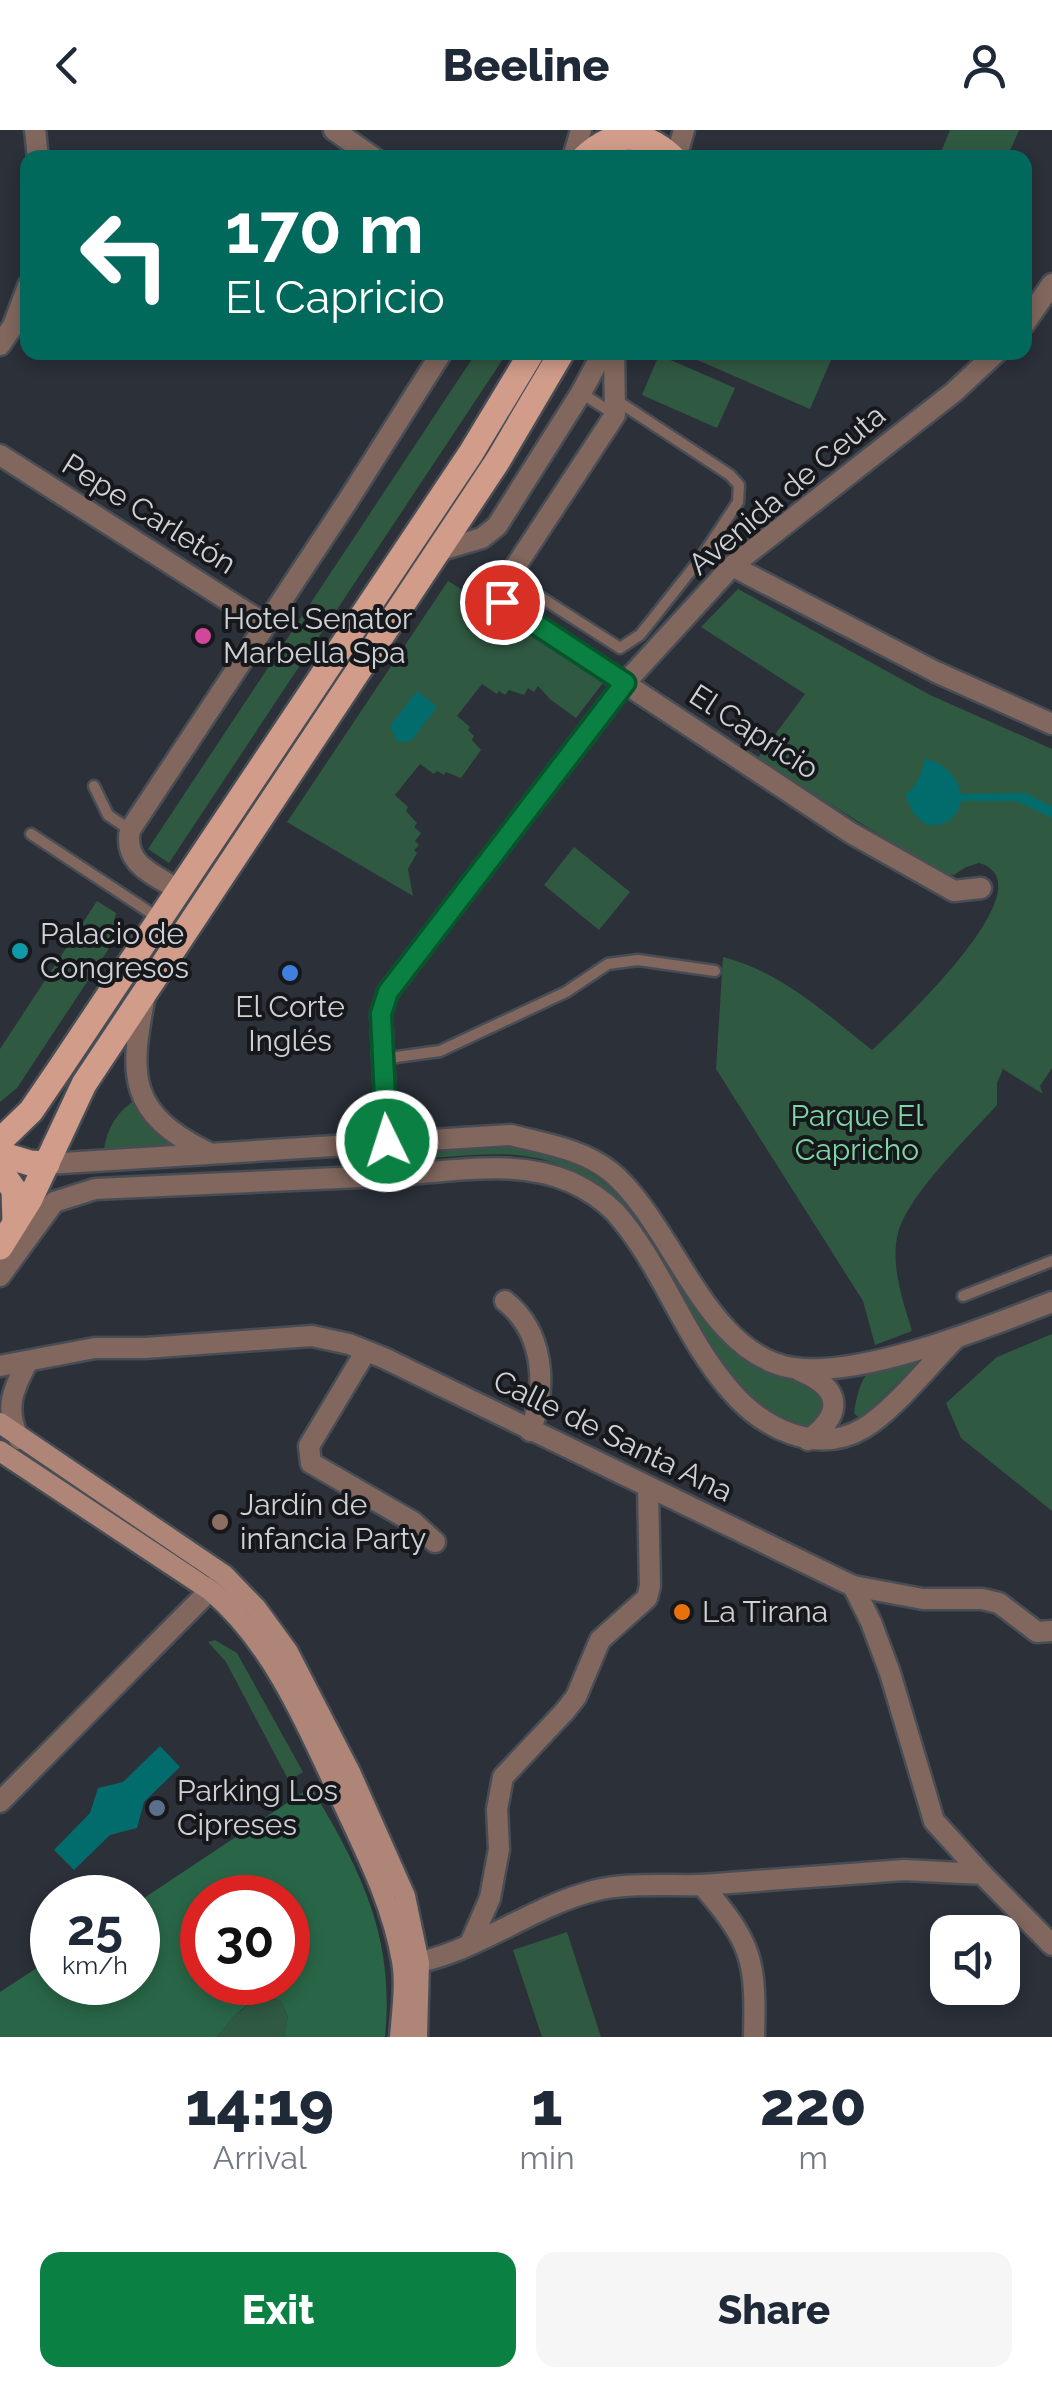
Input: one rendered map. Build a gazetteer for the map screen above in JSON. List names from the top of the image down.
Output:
{
  "streets": {
    "street": [
      "Avenida de Ceuta",
      "Pepe Carletón",
      "El Capricio",
      "Calle de Santa Ana"
    ]
  },
  "crossings": [
    ["Avenida de Ceuta", "El Capricio"]
  ],
  "parks": ["Parque El Capricho"],
  "places": [
    "Hotel Senator Marbella Spa",
    "Palacio de Congresos",
    "El Corte Inglés",
    "Jardín de infancia Party",
    "La Tirana",
    "Parking Los Cipreses"
  ],
  "page": {
    "header": "Beeline",
    "turn": ["170 m", "El Capricio"],
    "speed": "25 km/h",
    "limit": "30",
    "eta": [
      "14:19",
      "Arrival",
      "1",
      "min",
      "220",
      "m"
    ],
    "buttons": ["Exit", "Share"]
  }
}
